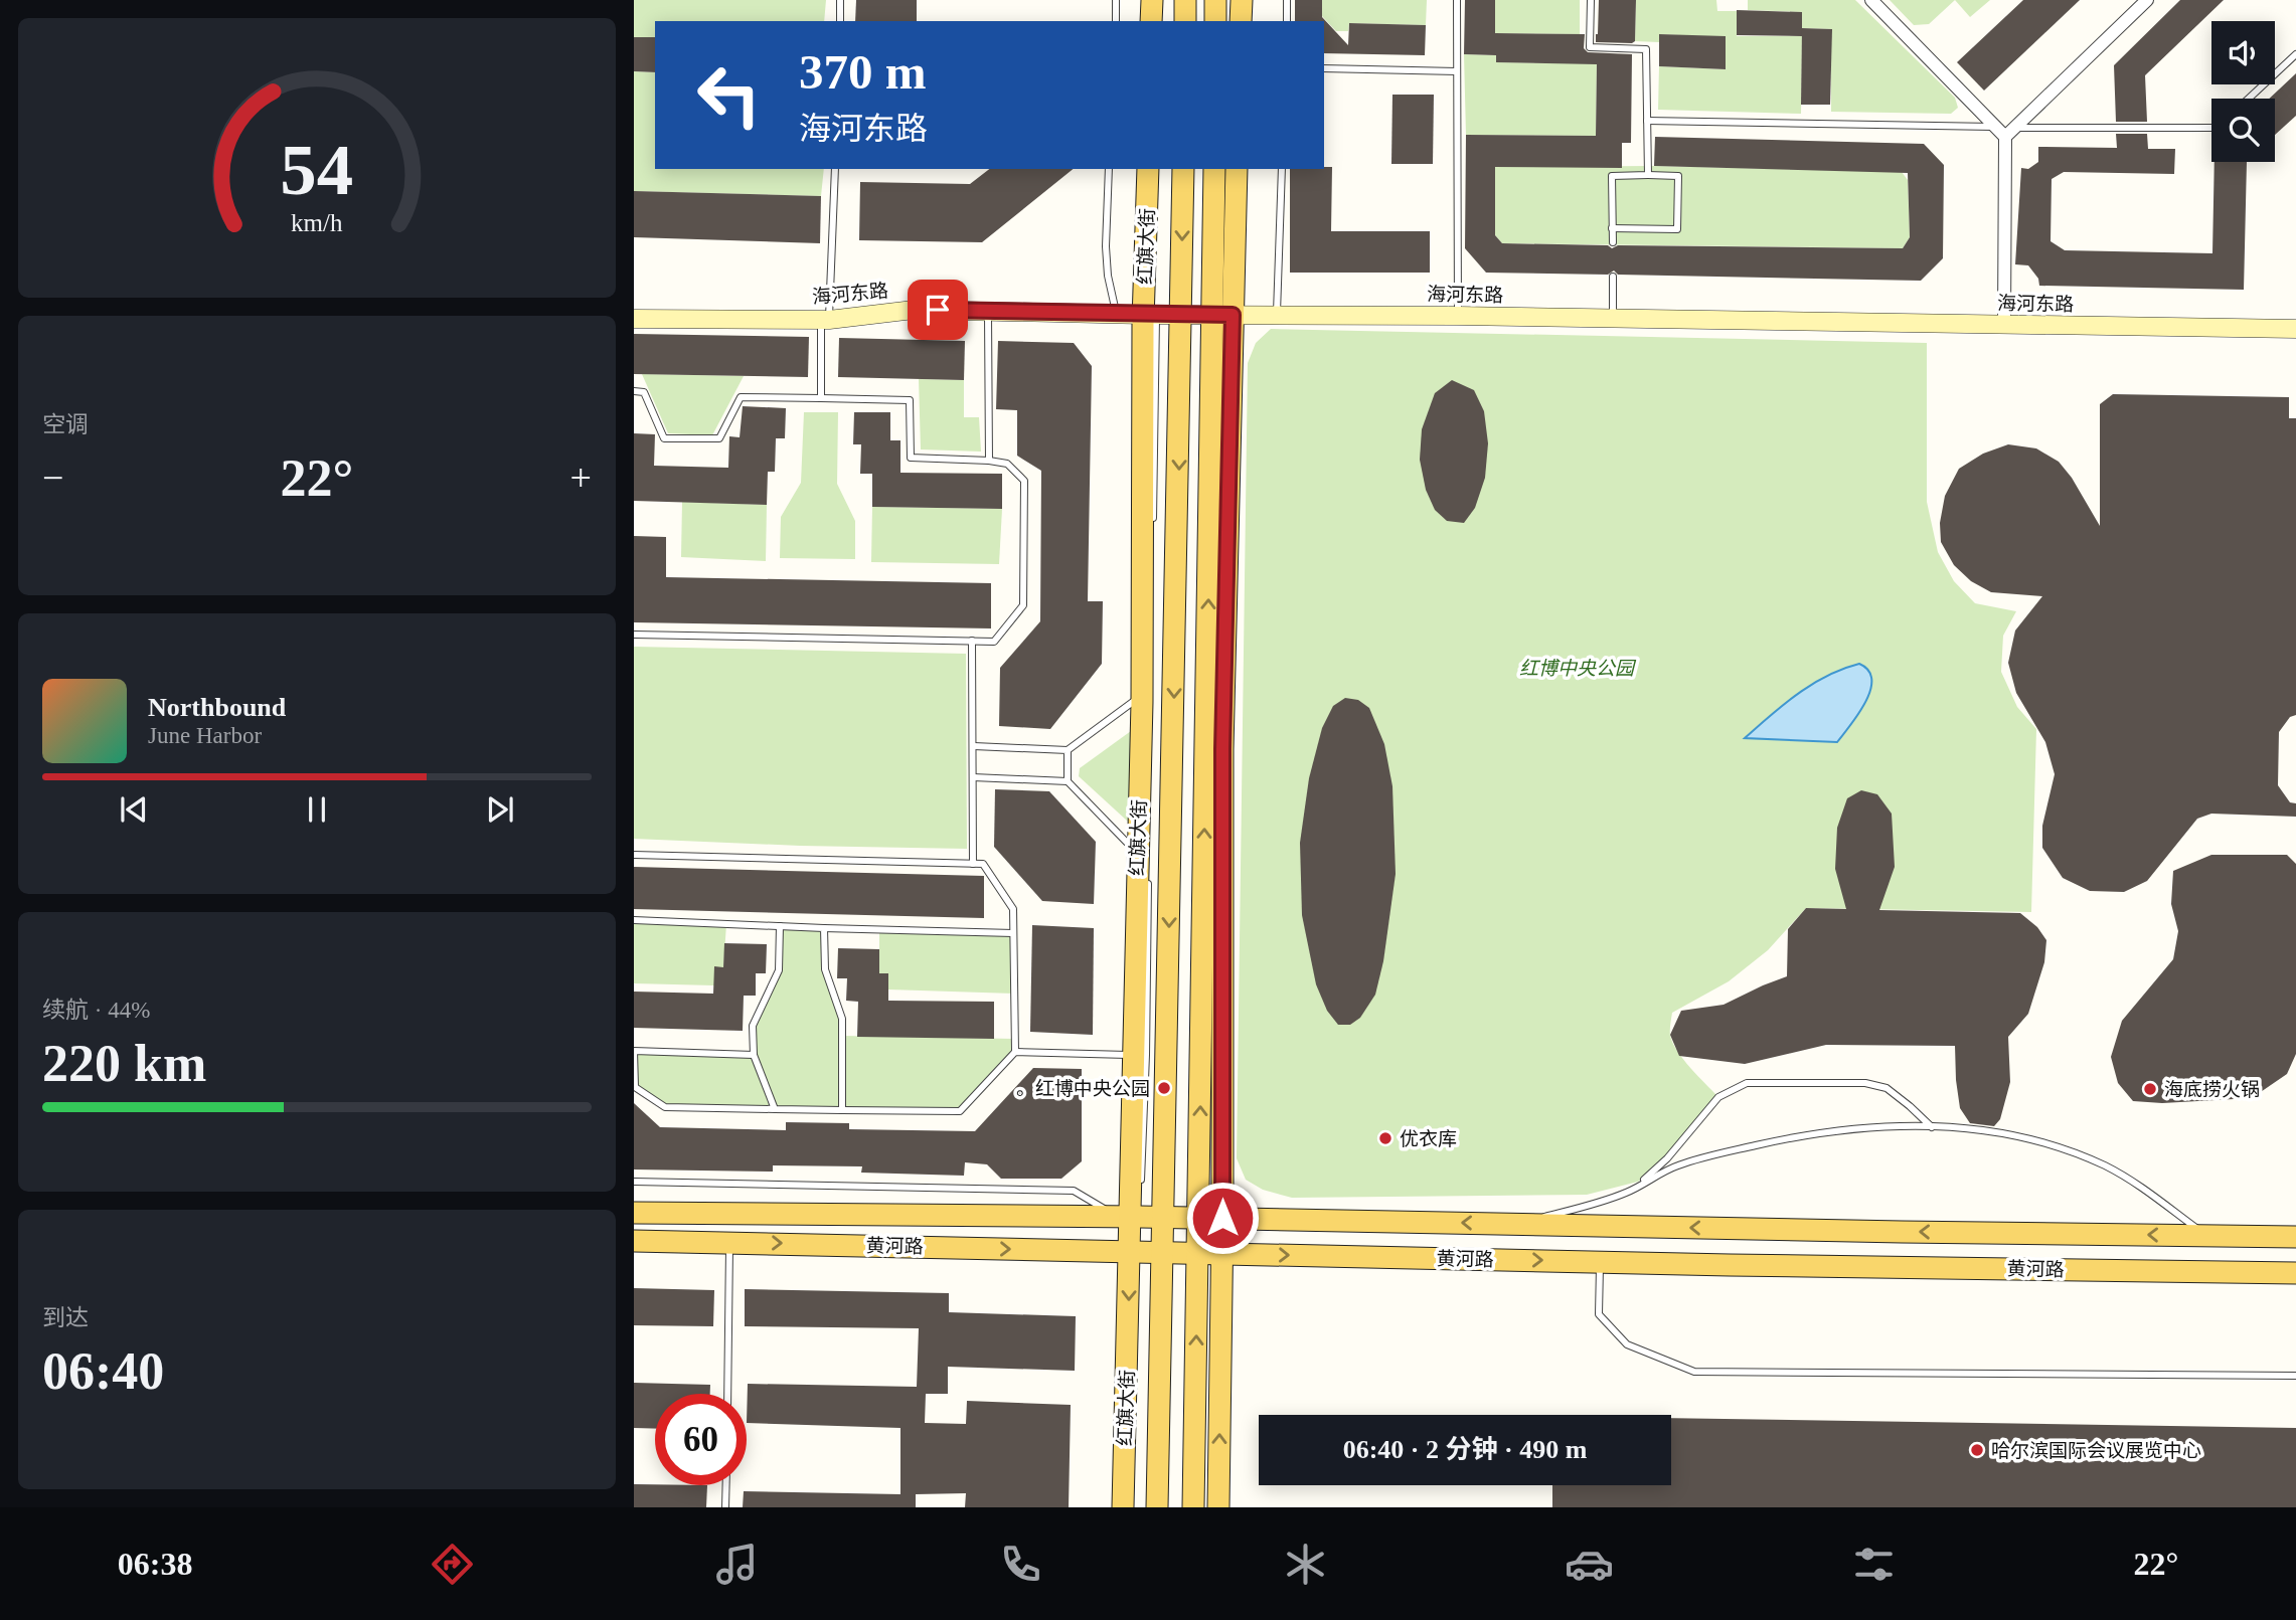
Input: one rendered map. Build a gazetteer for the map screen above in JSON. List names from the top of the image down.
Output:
{
  "streets": {
    "main road": ["红旗大街", "黄河路"],
    "street": ["海河东路"]
  },
  "crossings": [
    ["红旗大街", "海河东路"],
    ["红旗大街", "黄河路"]
  ],
  "parks": ["红博中央公园"],
  "places": [
    "。红博中央公园",
    "海底捞火锅",
    "优衣库",
    "哈尔滨国际会议展览中心"
  ],
  "page": {
    "turn": ["370 m", "海河东路"],
    "tile": [
      "空调",
      ["续航 · 44%", "220 km"],
      ["到达", "06:40"]
    ],
    "heat": ["−", "22°", "+"],
    "song": ["Northbound", "June Harbor"],
    "limit": "60",
    "trip": "06:40 · 2 分钟 · 490 m",
    "tabs": ["06:38", "22°"],
    "gauge": ["54", "km/h"]
  }
}
